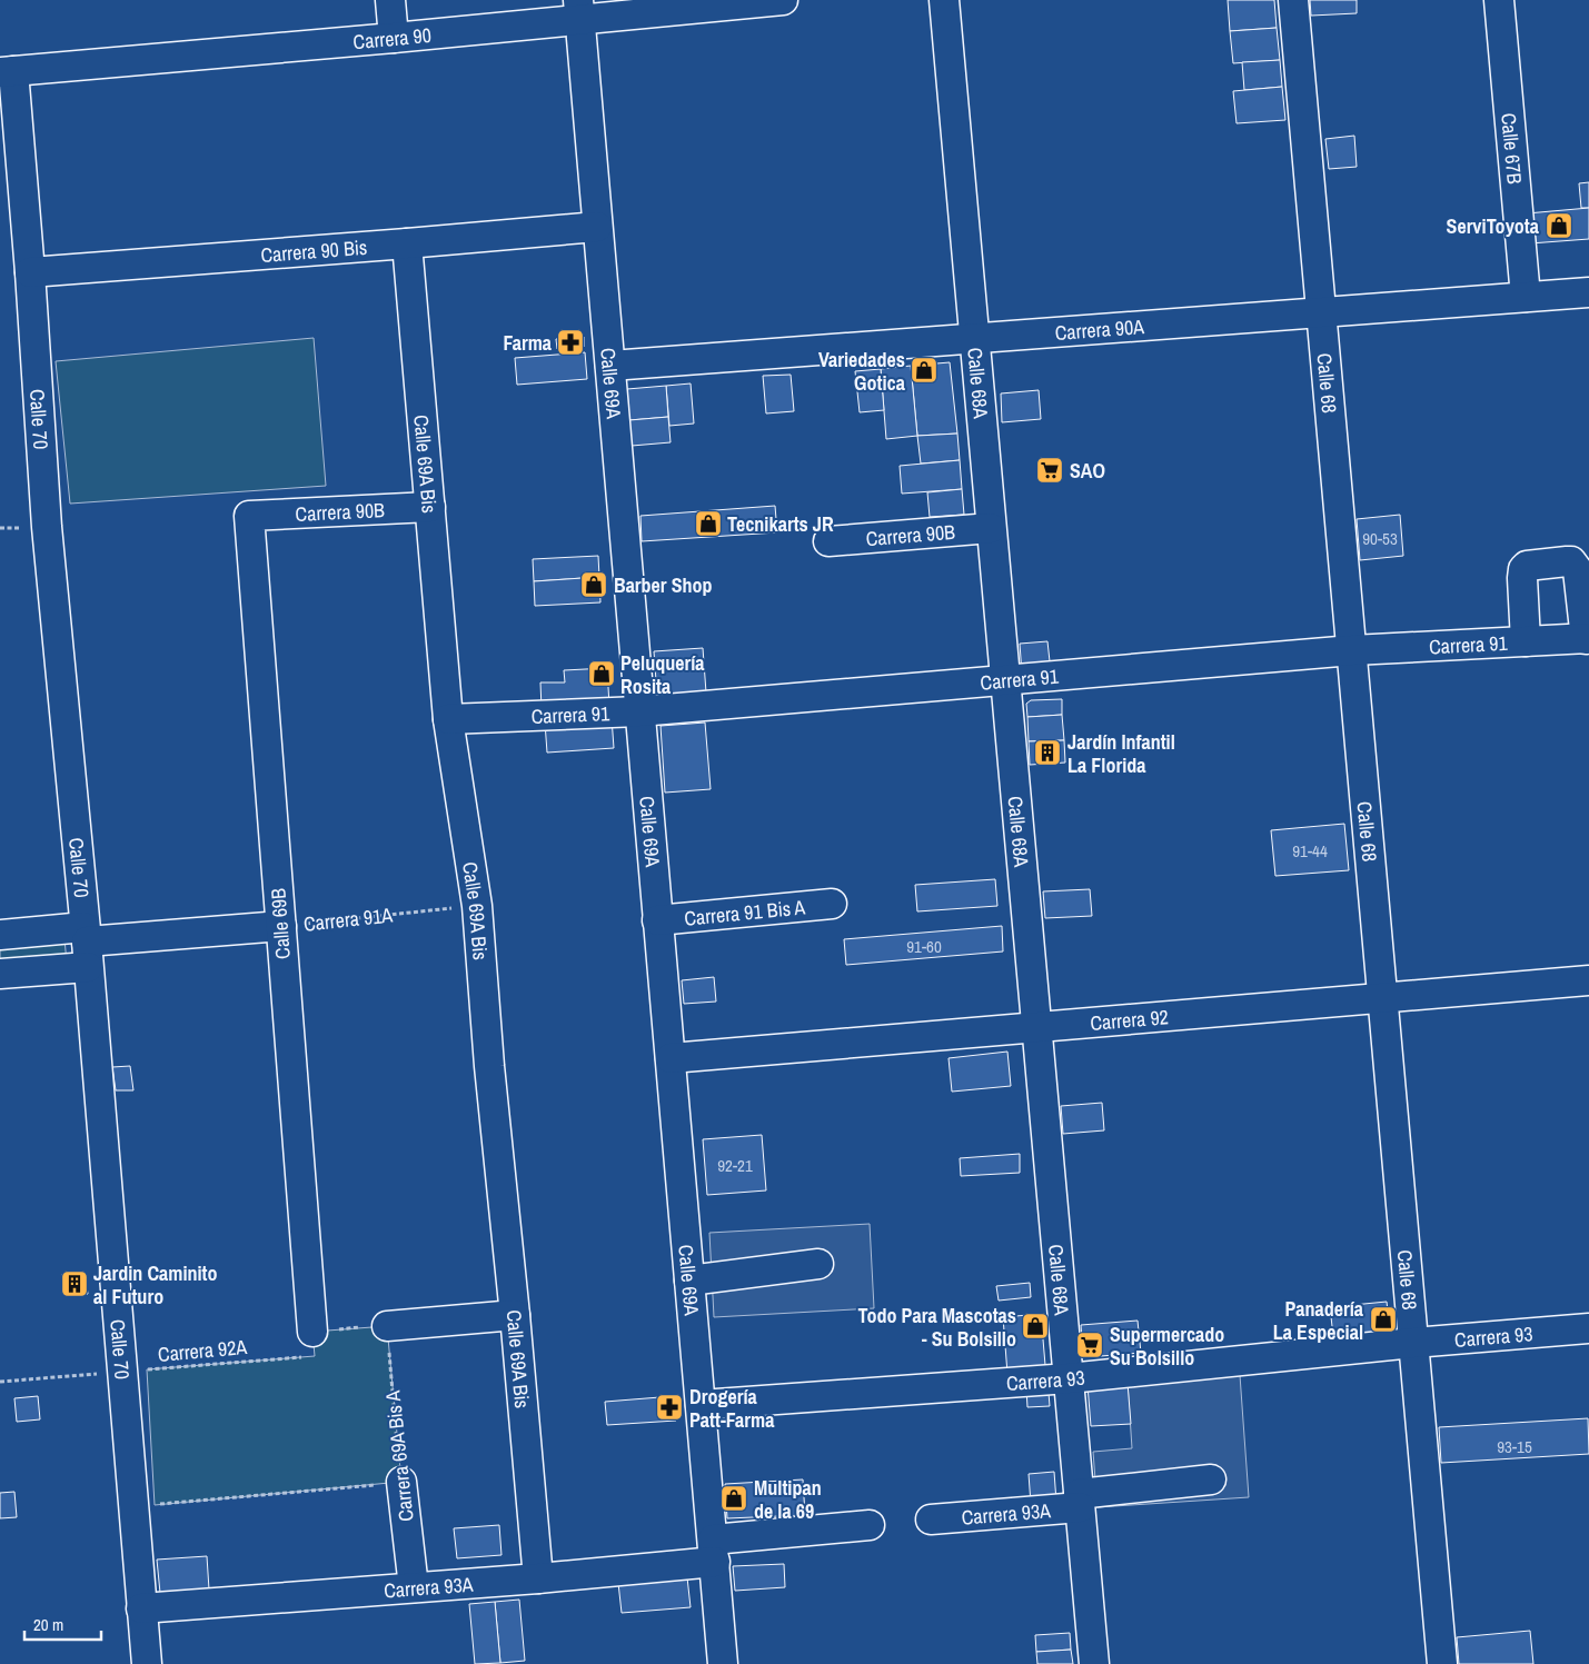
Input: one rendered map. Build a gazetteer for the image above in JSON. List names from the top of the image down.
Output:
{
  "streets": {
    "street": [
      "Carrera 90",
      "Calle 67B",
      "Carrera 90 Bis",
      "Carrera 90A",
      "Calle 69A",
      "Calle 68A",
      "Calle 68",
      "Calle 70",
      "Calle 69A Bis",
      "Carrera 90B",
      "Carrera 91",
      "Carrera 91 Bis A",
      "Carrera 91A",
      "Calle 69B",
      "Carrera 92",
      "Carrera 93",
      "Carrera 69A Bis A",
      "Carrera 93A"
    ],
    "path": ["Carrera 92A"]
  },
  "crossings": [
    ["Carrera 90", "Calle 69A"],
    ["Carrera 90", "Calle 70"],
    ["Calle 67B", "Carrera 90A"],
    ["Carrera 90 Bis", "Calle 69A"],
    ["Carrera 90 Bis", "Calle 70"],
    ["Carrera 90 Bis", "Calle 69A Bis"],
    ["Carrera 90A", "Calle 69A"],
    ["Carrera 90A", "Calle 68A"],
    ["Carrera 90A", "Calle 68"],
    ["Calle 69A", "Carrera 91"],
    ["Calle 69A", "Carrera 91 Bis A"],
    ["Calle 69A", "Carrera 92"],
    ["Calle 69A", "Carrera 93"],
    ["Calle 69A", "Carrera 93A"],
    ["Calle 68A", "Carrera 90B"],
    ["Calle 68A", "Carrera 91"],
    ["Calle 68A", "Carrera 92"],
    ["Calle 68A", "Carrera 93"],
    ["Calle 68A", "Carrera 93A"],
    ["Calle 68", "Carrera 91"],
    ["Calle 68", "Carrera 92"],
    ["Calle 68", "Carrera 93"],
    ["Calle 70", "Carrera 91A"],
    ["Calle 70", "Carrera 92A"],
    ["Calle 70", "Carrera 93A"],
    ["Calle 69A Bis", "Carrera 90B"],
    ["Calle 69A Bis", "Carrera 91"],
    ["Calle 69A Bis", "Carrera 91A"],
    ["Calle 69A Bis", "Carrera 93A"],
    ["Carrera 90B", "Calle 69B"],
    ["Carrera 91A", "Calle 69B"],
    ["Calle 69B", "Carrera 92A"],
    ["Carrera 69A Bis A", "Carrera 93A"]
  ],
  "places": {
    "shop": [
      "ServiToyota",
      "Variedades Gotica",
      "Tecnikarts JR",
      "Barber Shop",
      "Peluquería Rosita",
      "Panadería La Especial",
      "Todo Para Mascotas - Su Bolsillo",
      "Multipan de la 69"
    ],
    "pharmacy": ["Farma", "Drogería Patt-Farma"],
    "supermarket": ["SAO", "Supermercado Su Bolsillo"],
    "building": ["Jardín Infantil La Florida", "Jardin Caminito al Futuro"]
  },
  "house_numbers": [
    "90-53",
    "91-44",
    "91-60",
    "92-21",
    "93-15"
  ],
  "scale_bar": "20 m"
}
